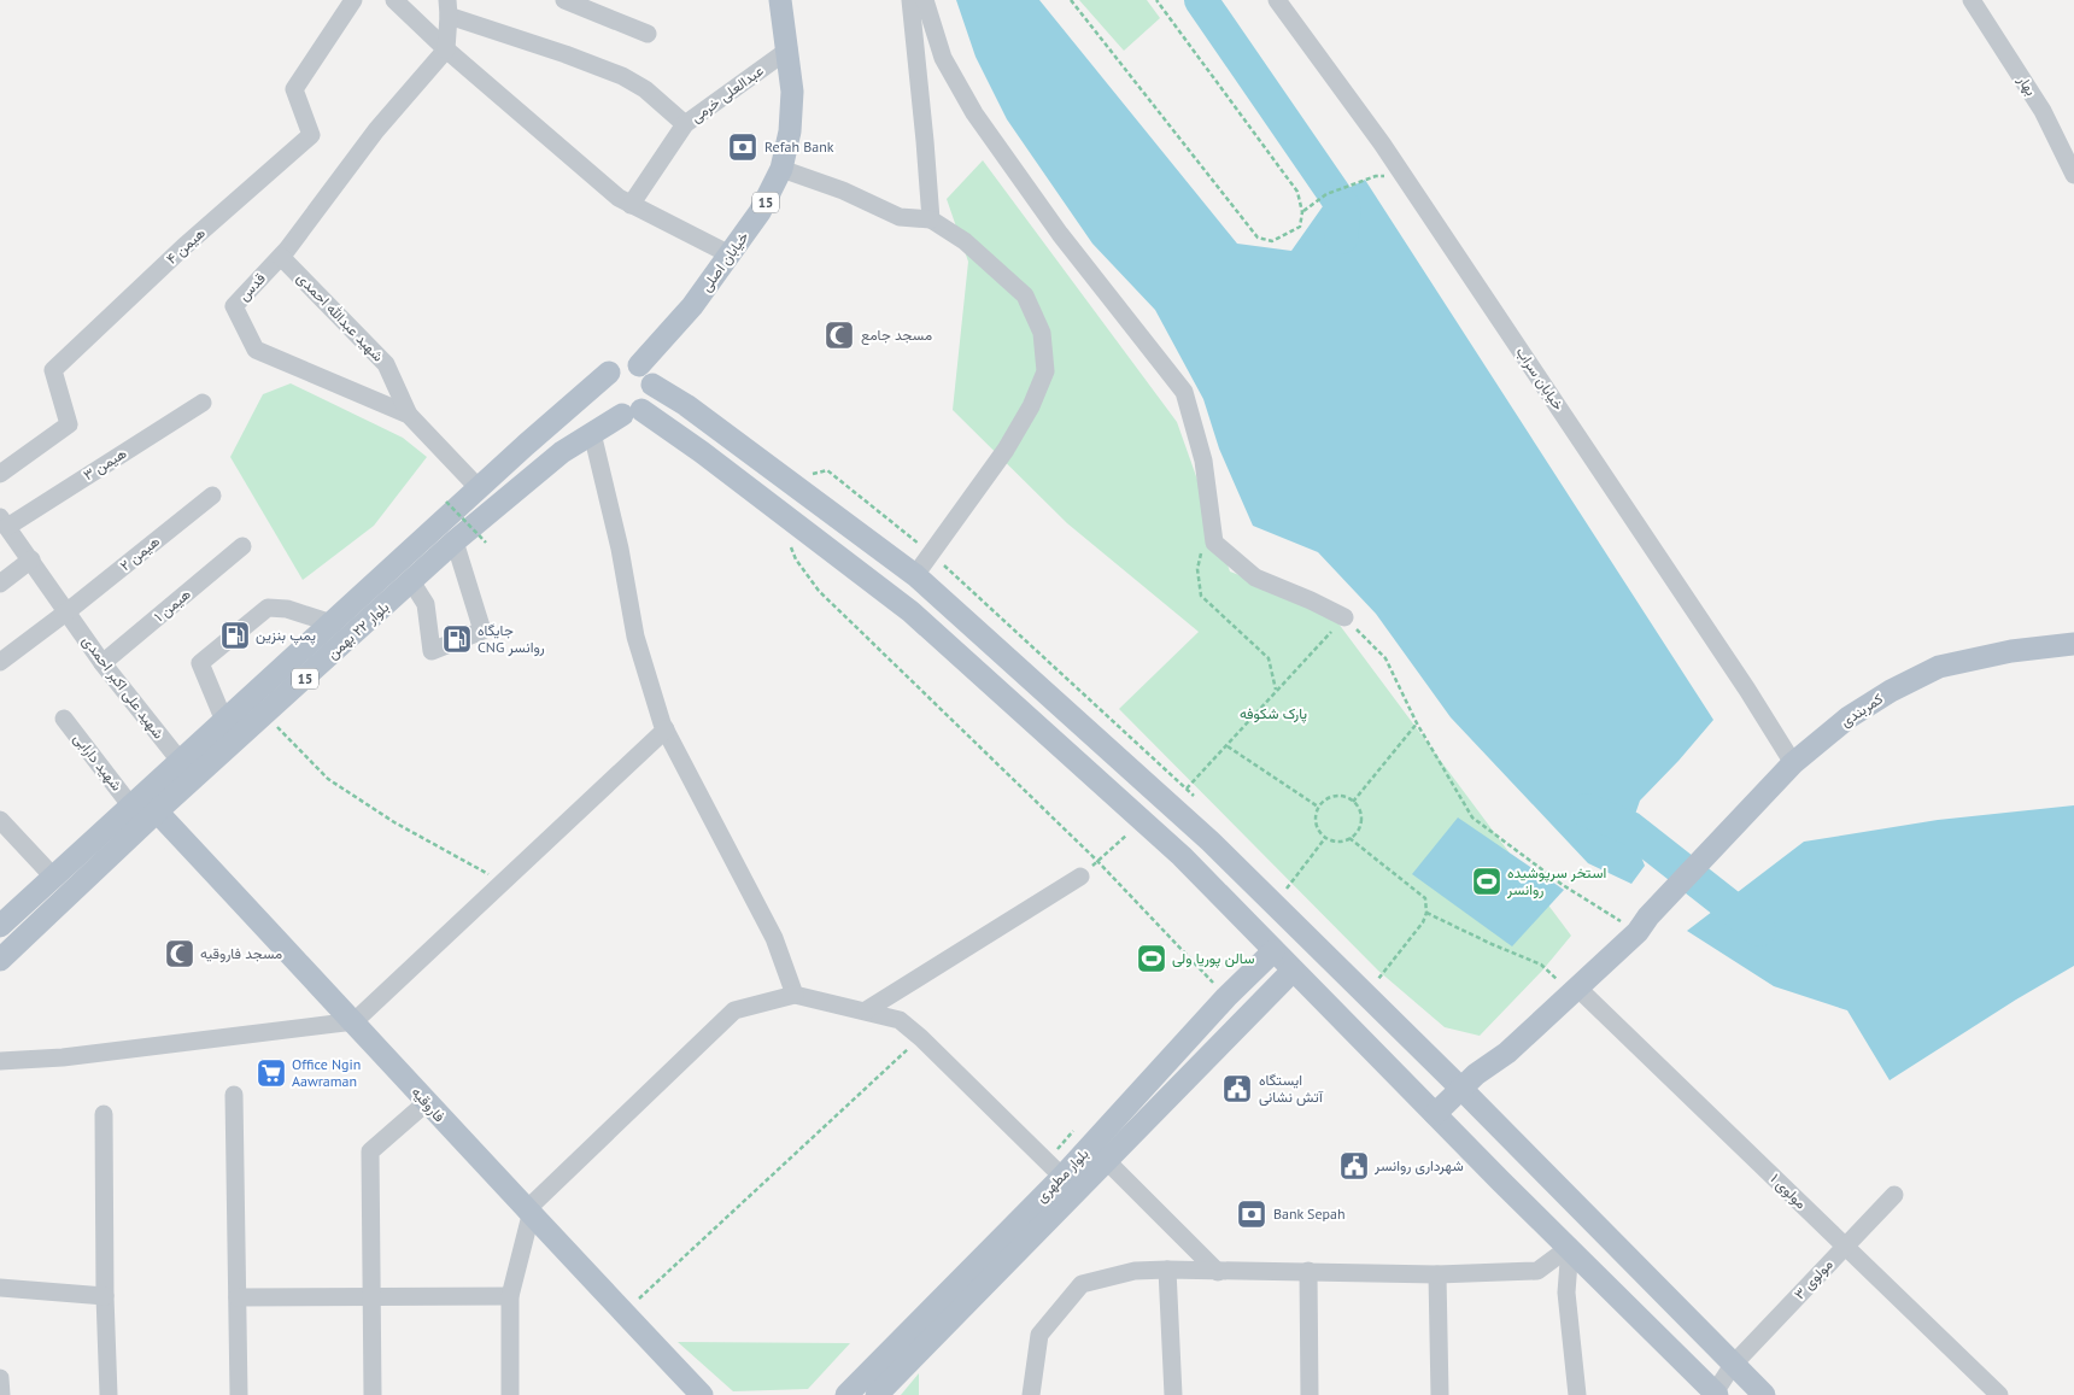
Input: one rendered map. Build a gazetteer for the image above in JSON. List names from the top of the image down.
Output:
{
  "streets": {
    "main road": [
      "15",
      "خیابان اصلی",
      "بلوار ۲۲ بهمن",
      "کمربندی",
      "فاروقیه",
      "بلوار مطهری"
    ],
    "street": [
      "بهار",
      "عبدالعلی خرمی",
      "هیمن ۴",
      "قدس",
      "شهید عبدالله احمدی",
      "خیابان سراب",
      "هیمن ۳",
      "هیمن ۲",
      "هیمن ۱",
      "شهید علی اکبر احمدی",
      "شهید دارابی",
      "مولوی ۱",
      "مولوی ۳"
    ]
  },
  "crossings": [
    ["عبدالعلی خرمی", "خیابان اصلی"],
    ["15", "خیابان اصلی"],
    ["15", "بلوار ۲۲ بهمن"],
    ["خیابان اصلی", "بلوار ۲۲ بهمن"],
    ["قدس", "شهید عبدالله احمدی"],
    ["قدس", "بلوار ۲۲ بهمن"],
    ["خیابان سراب", "کمربندی"],
    ["هیمن ۳", "شهید علی اکبر احمدی"],
    ["هیمن ۲", "شهید علی اکبر احمدی"],
    ["هیمن ۱", "شهید علی اکبر احمدی"],
    ["بلوار ۲۲ بهمن", "شهید علی اکبر احمدی"],
    ["بلوار ۲۲ بهمن", "شهید دارابی"],
    ["بلوار ۲۲ بهمن", "فاروقیه"],
    ["کمربندی", "مولوی ۱"],
    ["مولوی ۱", "مولوی ۳"]
  ],
  "parks": ["پارک شکوفه"],
  "places": {
    "bank": ["Refah Bank", "Bank Sepah"],
    "mosque": ["مسجد جامع", "مسجد فاروقیه"],
    "fuel station": ["پمپ بنزین", "جایگاه CNG روانسر"],
    "sports": ["استخر سرپوشیده روانسر", "سالن پوریا ولی"],
    "supermarket": ["Office Ngin Aawraman"],
    "public building": ["ایستگاه آتش نشانی", "شهرداری روانسر"]
  }
}
